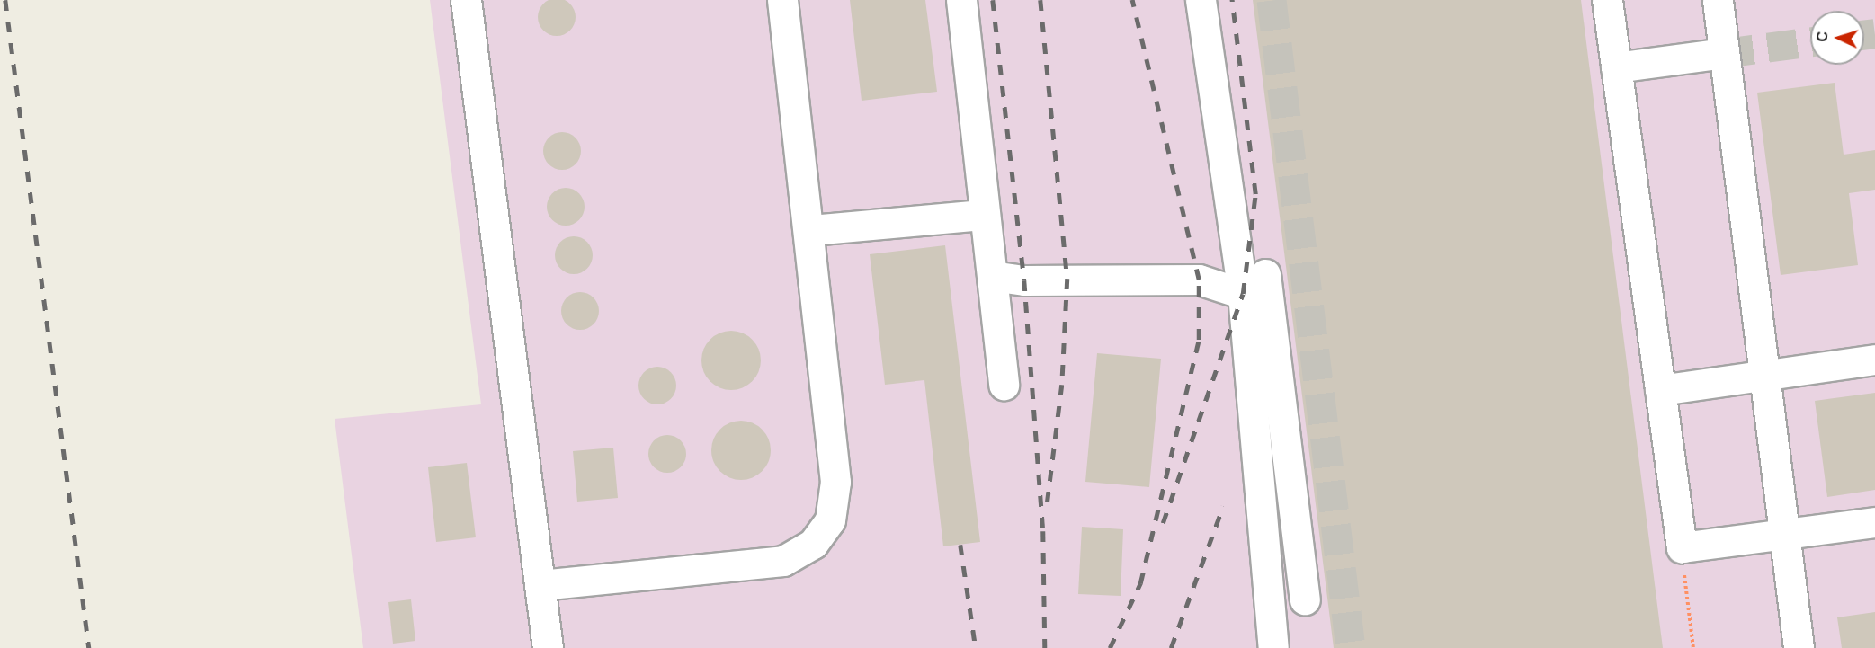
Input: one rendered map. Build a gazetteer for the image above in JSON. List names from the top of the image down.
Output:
{
  "north": "left"
}
